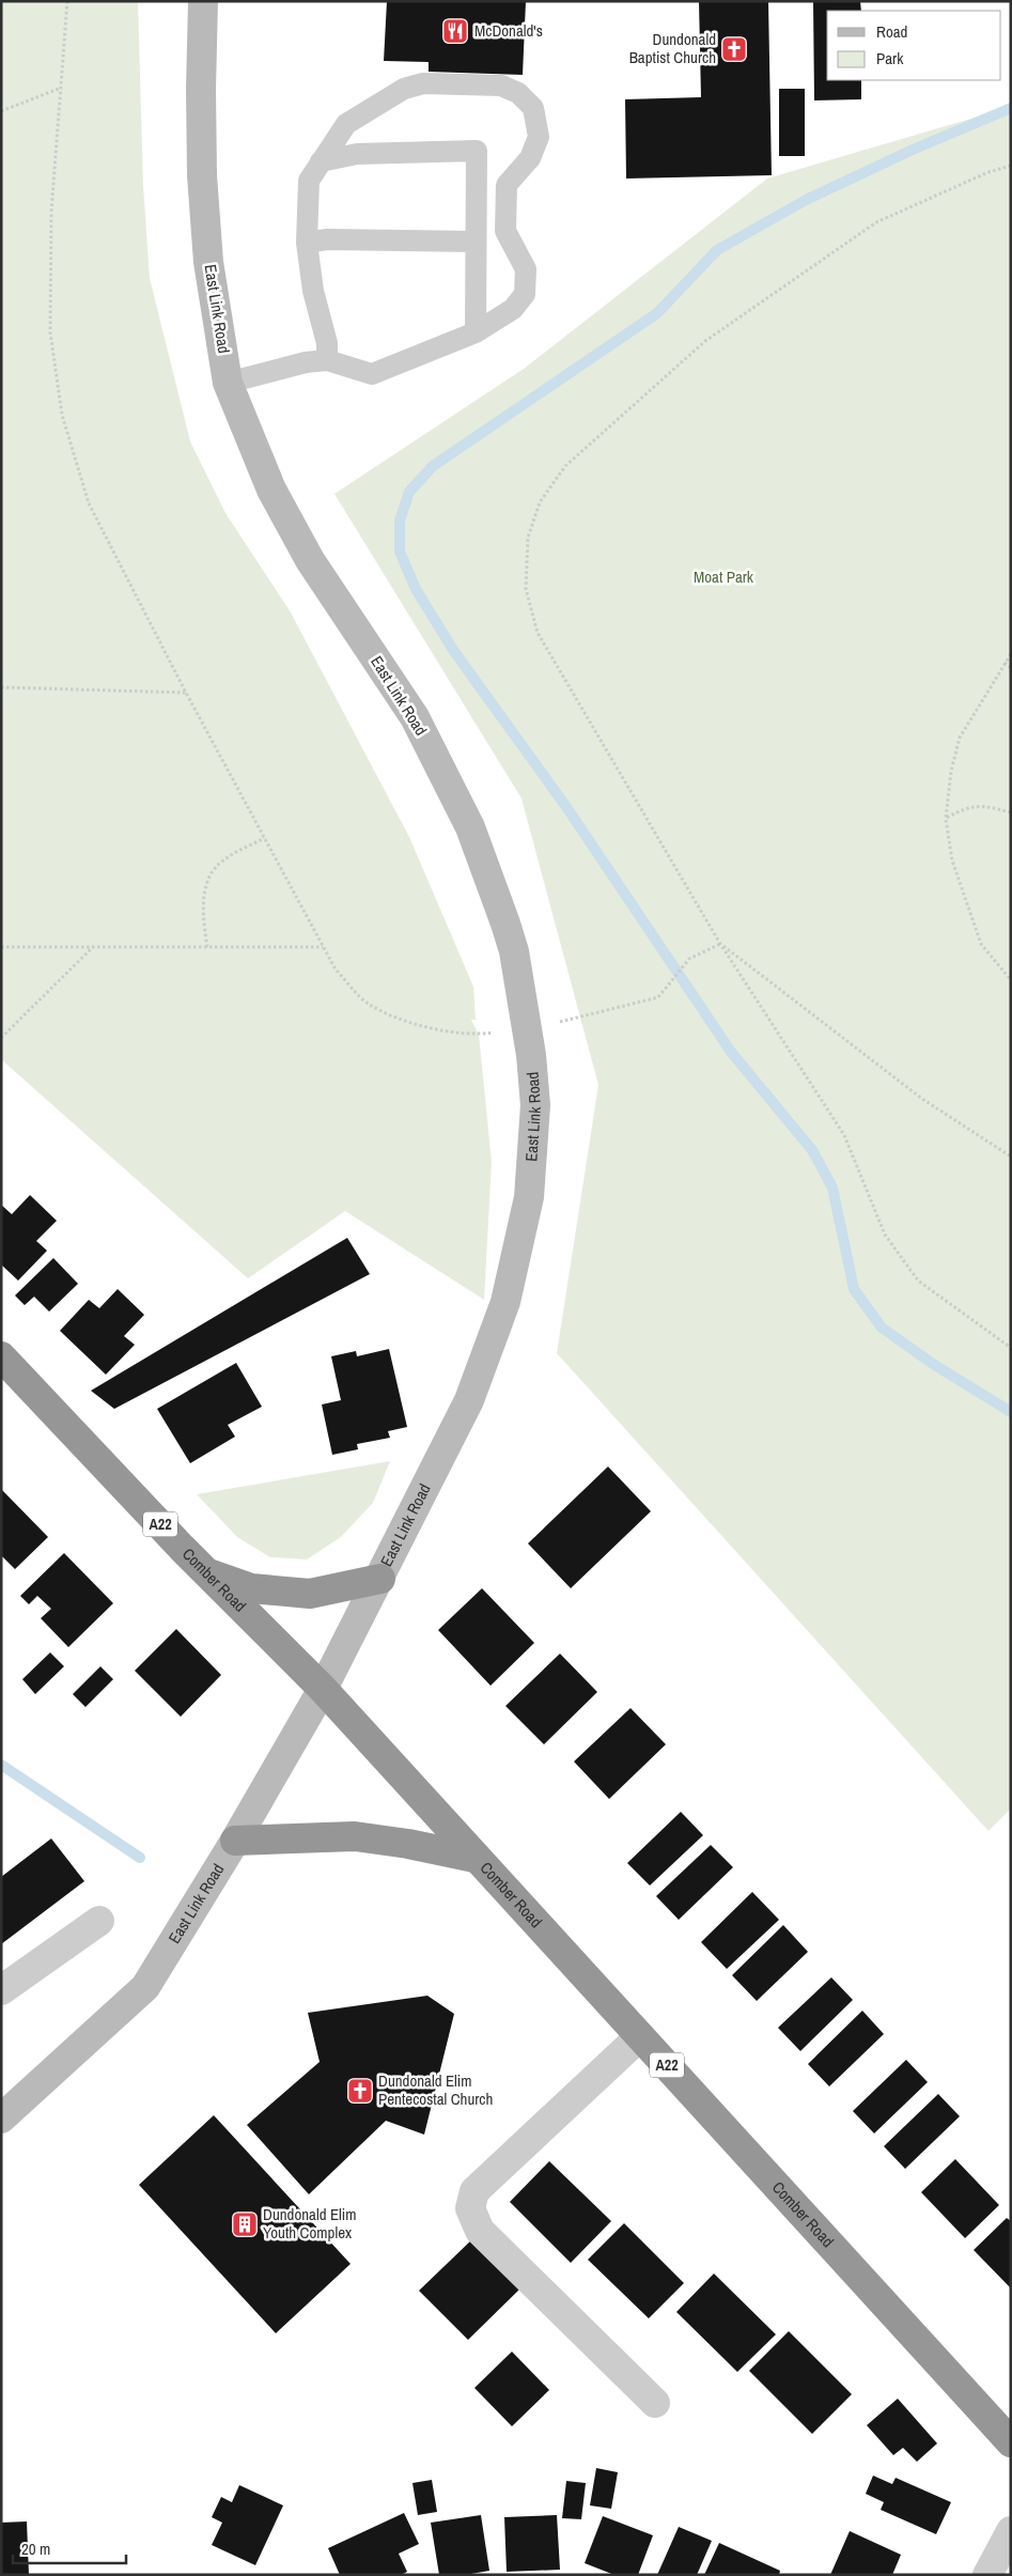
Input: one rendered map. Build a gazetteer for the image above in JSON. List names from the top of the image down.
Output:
{
  "streets": {
    "highway": ["A22", "Comber Road"],
    "street": ["East Link Road"]
  },
  "crossings": [
    ["East Link Road", "A22"],
    ["East Link Road", "Comber Road"],
    ["A22", "Comber Road"]
  ],
  "parks": ["Moat Park"],
  "places": {
    "restaurant": ["McDonald's"],
    "church": ["Dundonald Baptist Church", "Dundonald Elim Pentecostal Church"],
    "building": ["Dundonald Elim Youth Complex"]
  },
  "legend": ["Road", "Park"],
  "scale_bar": "20 m"
}
